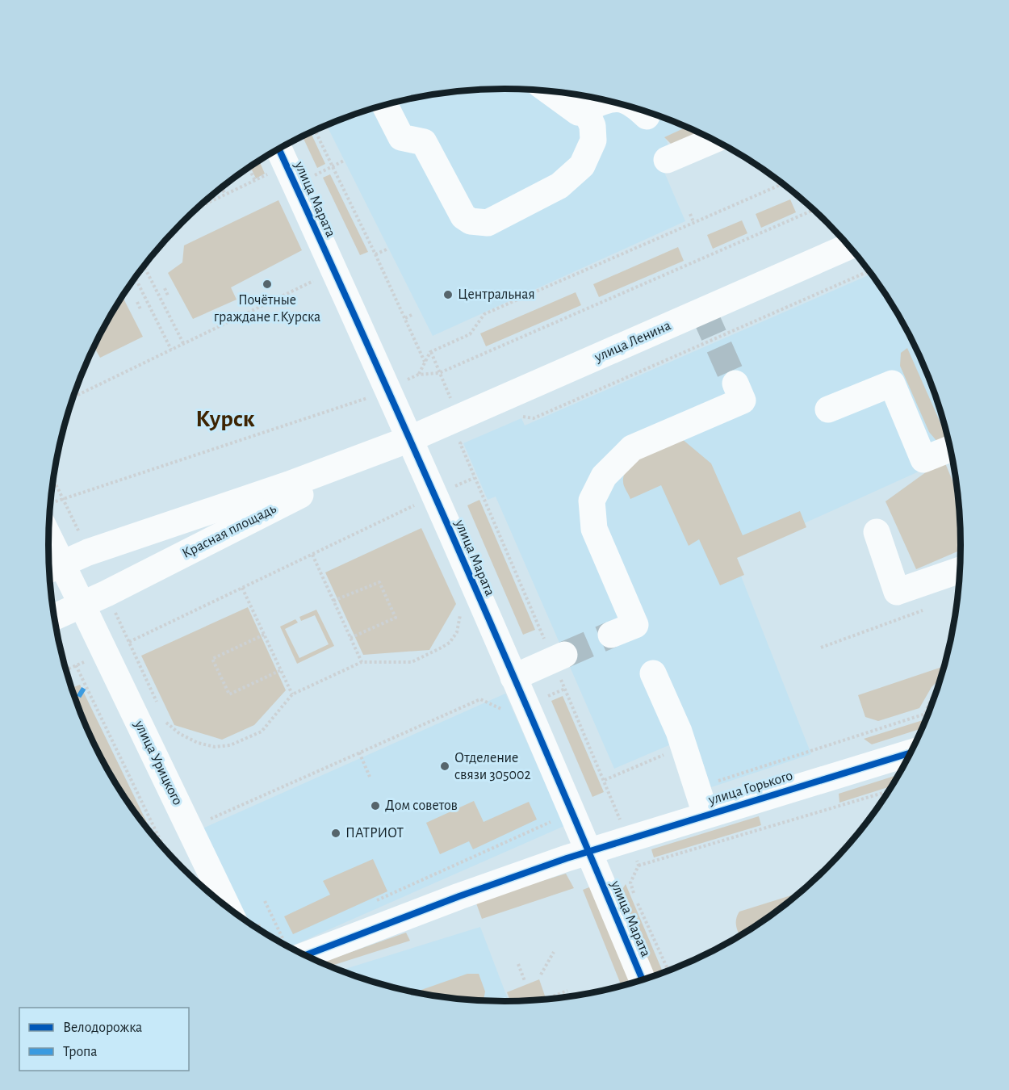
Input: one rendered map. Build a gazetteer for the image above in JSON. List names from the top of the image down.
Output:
{
  "streets": {
    "street": [
      "улица Марата",
      "улица Ленина",
      "Красная площадь",
      "улица Урицкого",
      "улица Горького"
    ]
  },
  "crossings": [
    ["улица Марата", "улица Ленина"],
    ["улица Марата", "Красная площадь"],
    ["улица Марата", "улица Горького"],
    ["улица Ленина", "Красная площадь"],
    ["Красная площадь", "улица Урицкого"]
  ],
  "districts": ["Курск"],
  "places": [
    "Почётные граждане г.Курска",
    "Центральная",
    "Отделение связи 305002",
    "Дом советов",
    "ПАТРИОТ"
  ],
  "legend": ["Велодорожка", "Тропа"]
}
